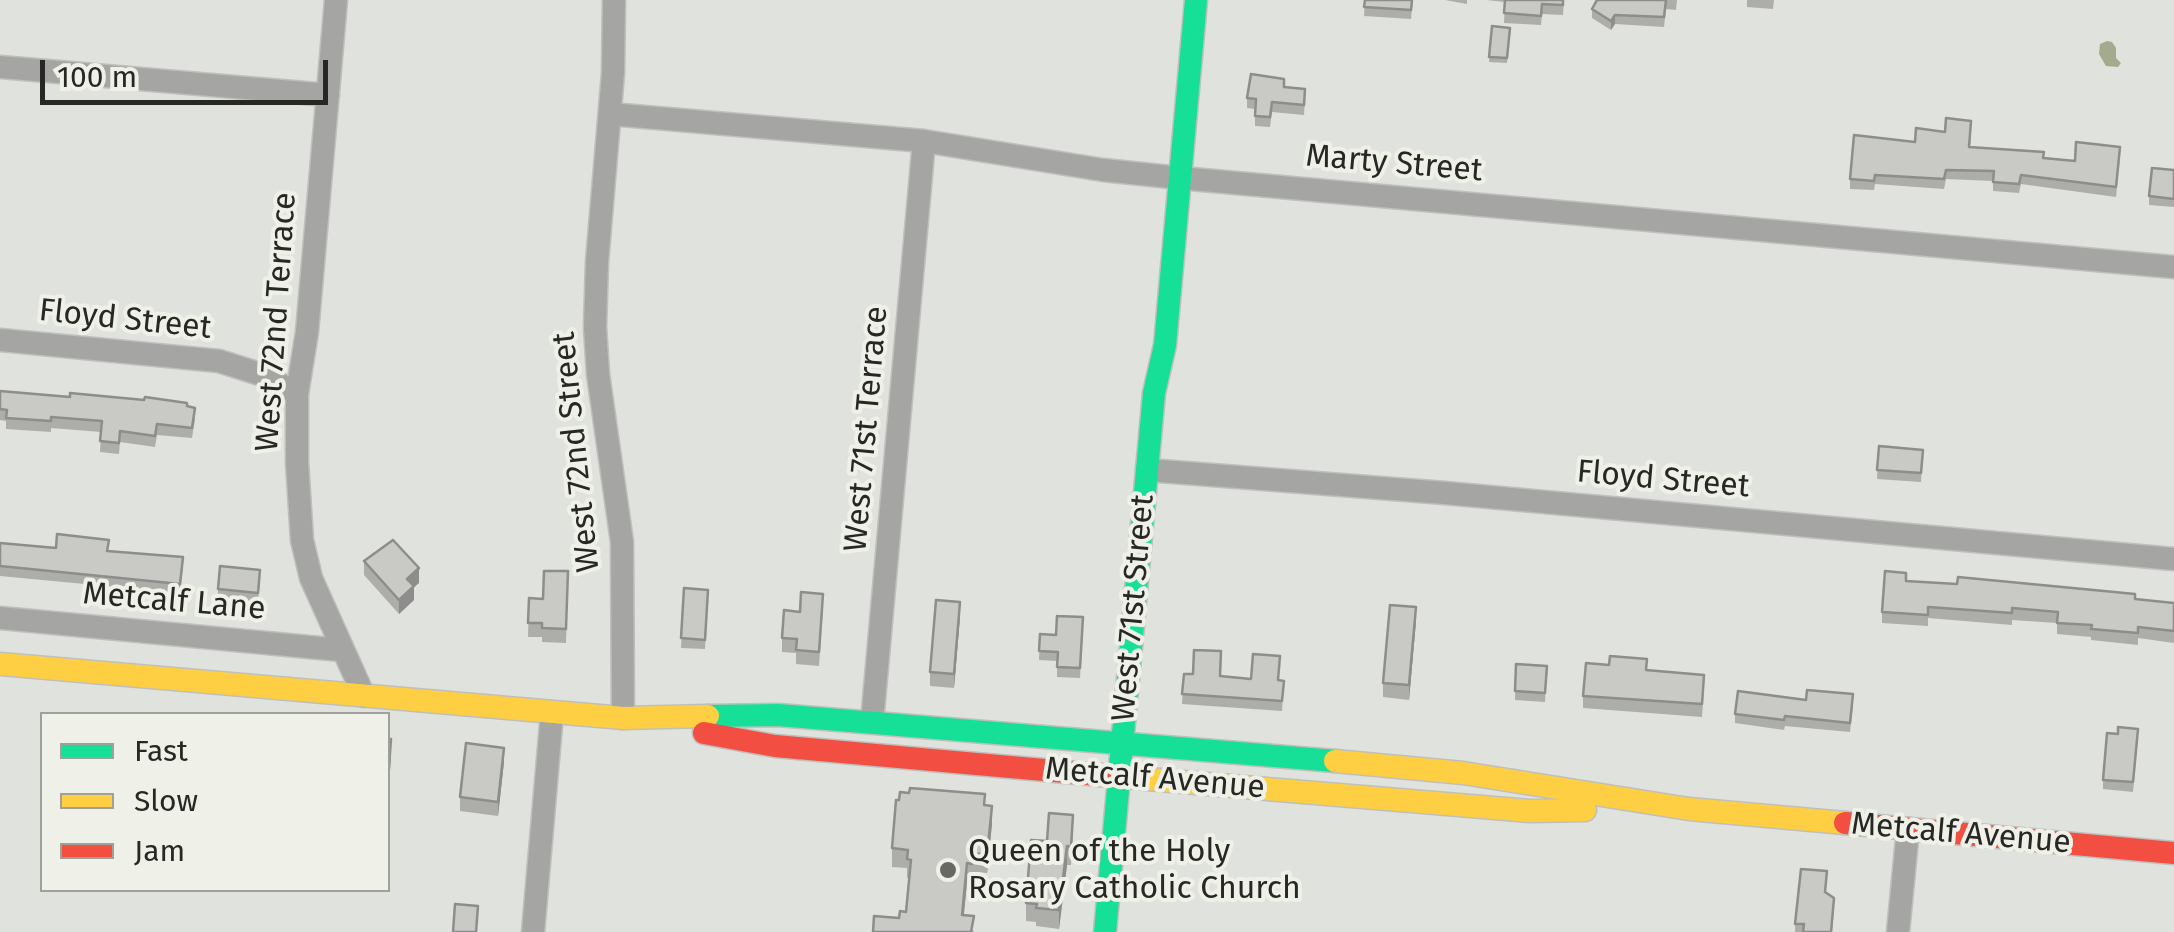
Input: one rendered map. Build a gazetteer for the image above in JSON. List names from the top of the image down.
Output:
{
  "streets": {
    "main road": ["West 71st Street", "Metcalf Avenue"],
    "street": [
      "Marty Street",
      "Floyd Street",
      "West 72nd Terrace",
      "West 71st Terrace",
      "West 72nd Street",
      "Metcalf Lane"
    ]
  },
  "crossings": [
    ["Marty Street", "West 71st Terrace"],
    ["Marty Street", "West 72nd Street"],
    ["Marty Street", "West 71st Street"],
    ["Floyd Street", "West 72nd Terrace"],
    ["Floyd Street", "West 71st Street"],
    ["West 72nd Terrace", "Metcalf Lane"],
    ["West 72nd Terrace", "Metcalf Avenue"],
    ["West 71st Terrace", "Metcalf Avenue"],
    ["West 72nd Street", "Metcalf Avenue"],
    ["West 71st Street", "Metcalf Avenue"]
  ],
  "places": ["Queen of the Holy Rosary Catholic Church"],
  "legend": ["Fast", "Slow", "Jam"],
  "scale_bar": "100 m"
}
